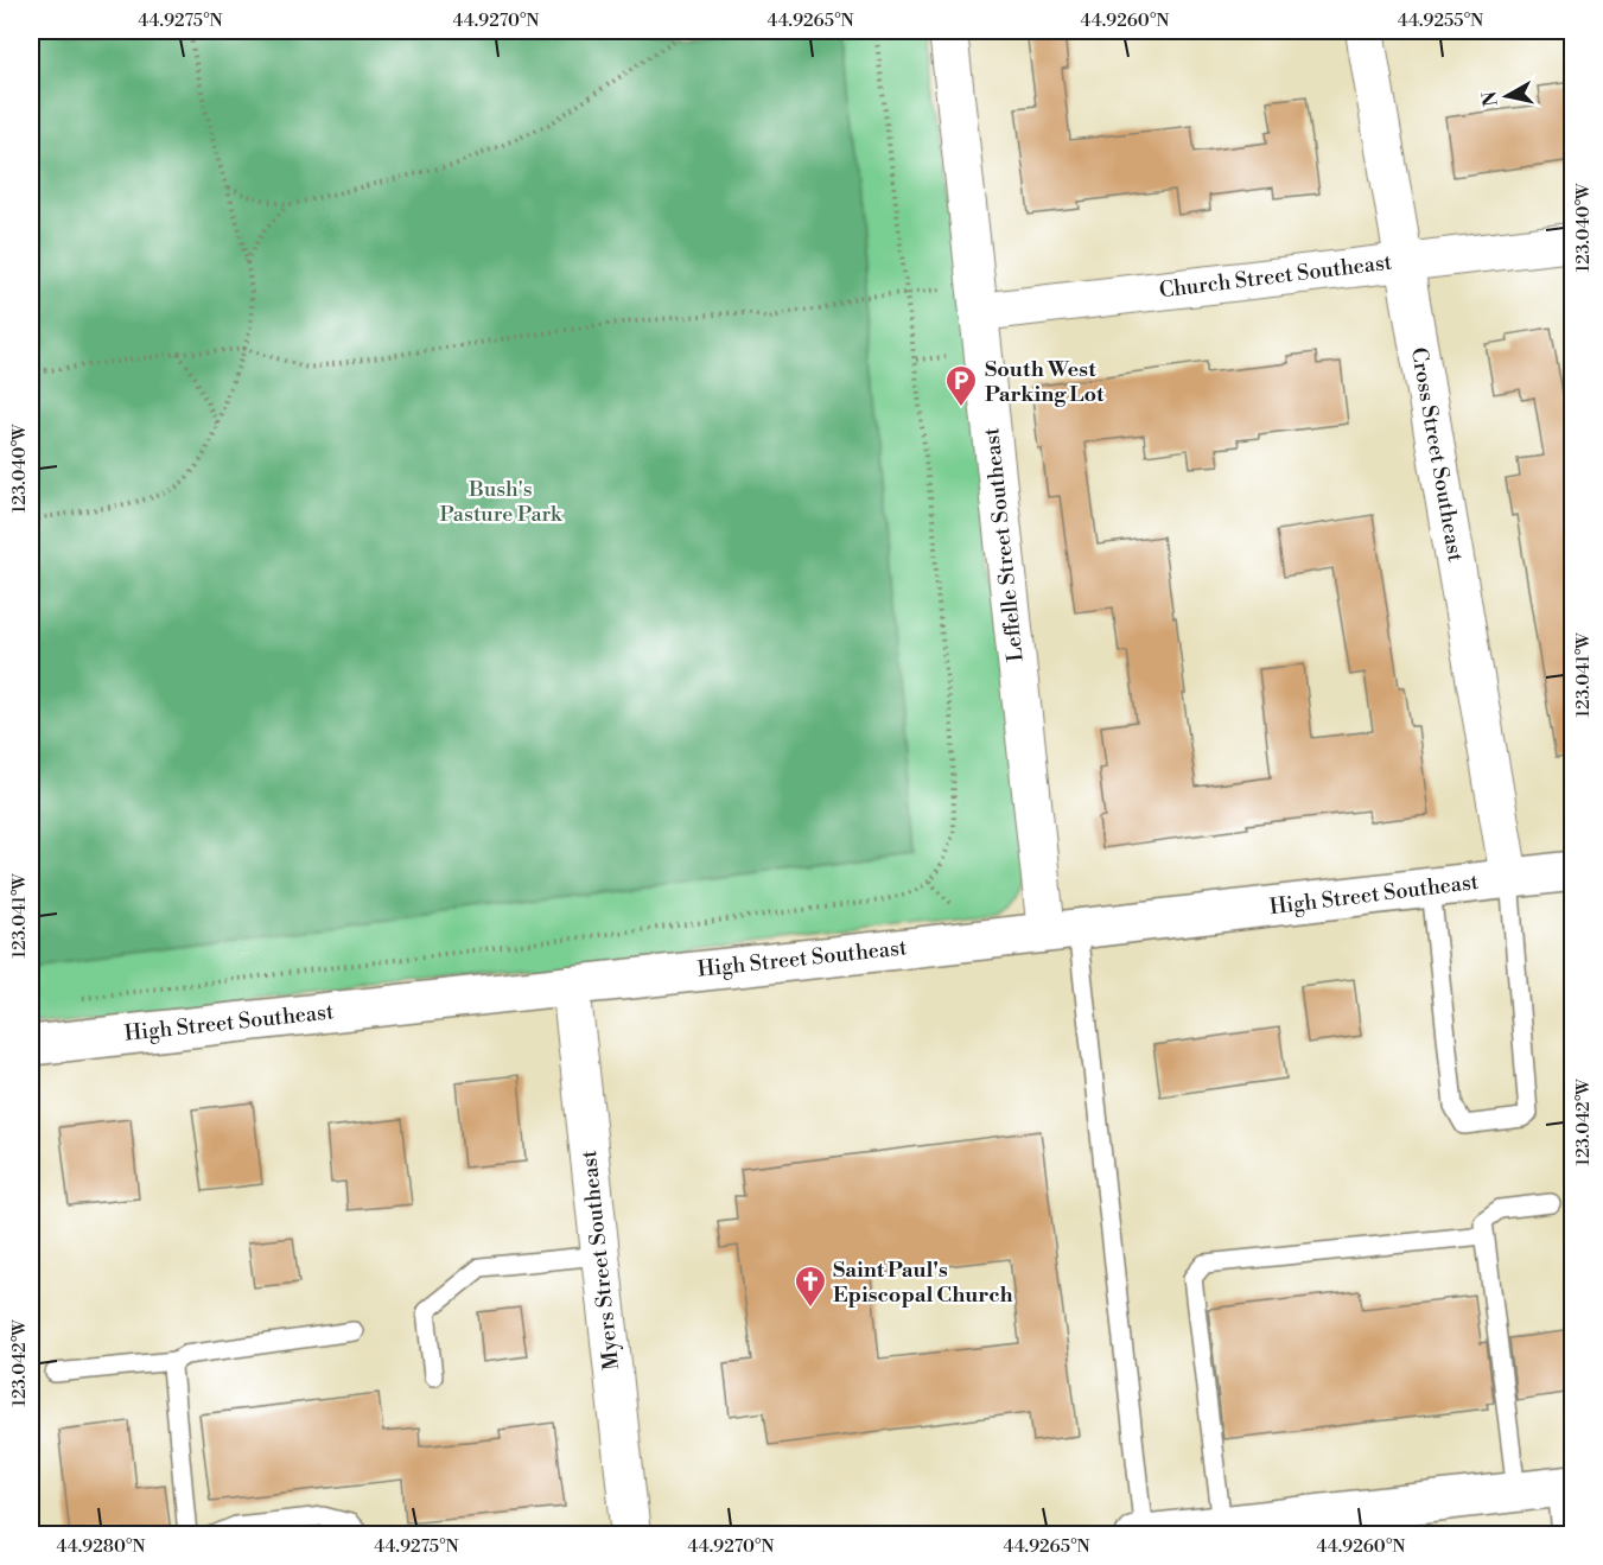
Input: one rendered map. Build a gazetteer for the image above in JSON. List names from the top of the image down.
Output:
{
  "streets": {
    "street": [
      "Church Street Southeast",
      "Cross Street Southeast",
      "Leffelle Street Southeast",
      "High Street Southeast",
      "Myers Street Southeast"
    ]
  },
  "crossings": [
    ["Church Street Southeast", "Cross Street Southeast"],
    ["Church Street Southeast", "Leffelle Street Southeast"],
    ["Cross Street Southeast", "High Street Southeast"],
    ["Leffelle Street Southeast", "High Street Southeast"],
    ["High Street Southeast", "Myers Street Southeast"]
  ],
  "parks": ["Bush's Pasture Park"],
  "places": {
    "parking": ["South West Parking Lot"],
    "church": ["Saint Paul's Episcopal Church"]
  },
  "north": "left",
  "coordinates": [
    "44.9275°N",
    "44.9270°N",
    "44.9265°N",
    "44.9260°N",
    "44.9255°N",
    "123.040°W",
    "123.041°W",
    "123.042°W",
    "44.9280°N"
  ]
}
